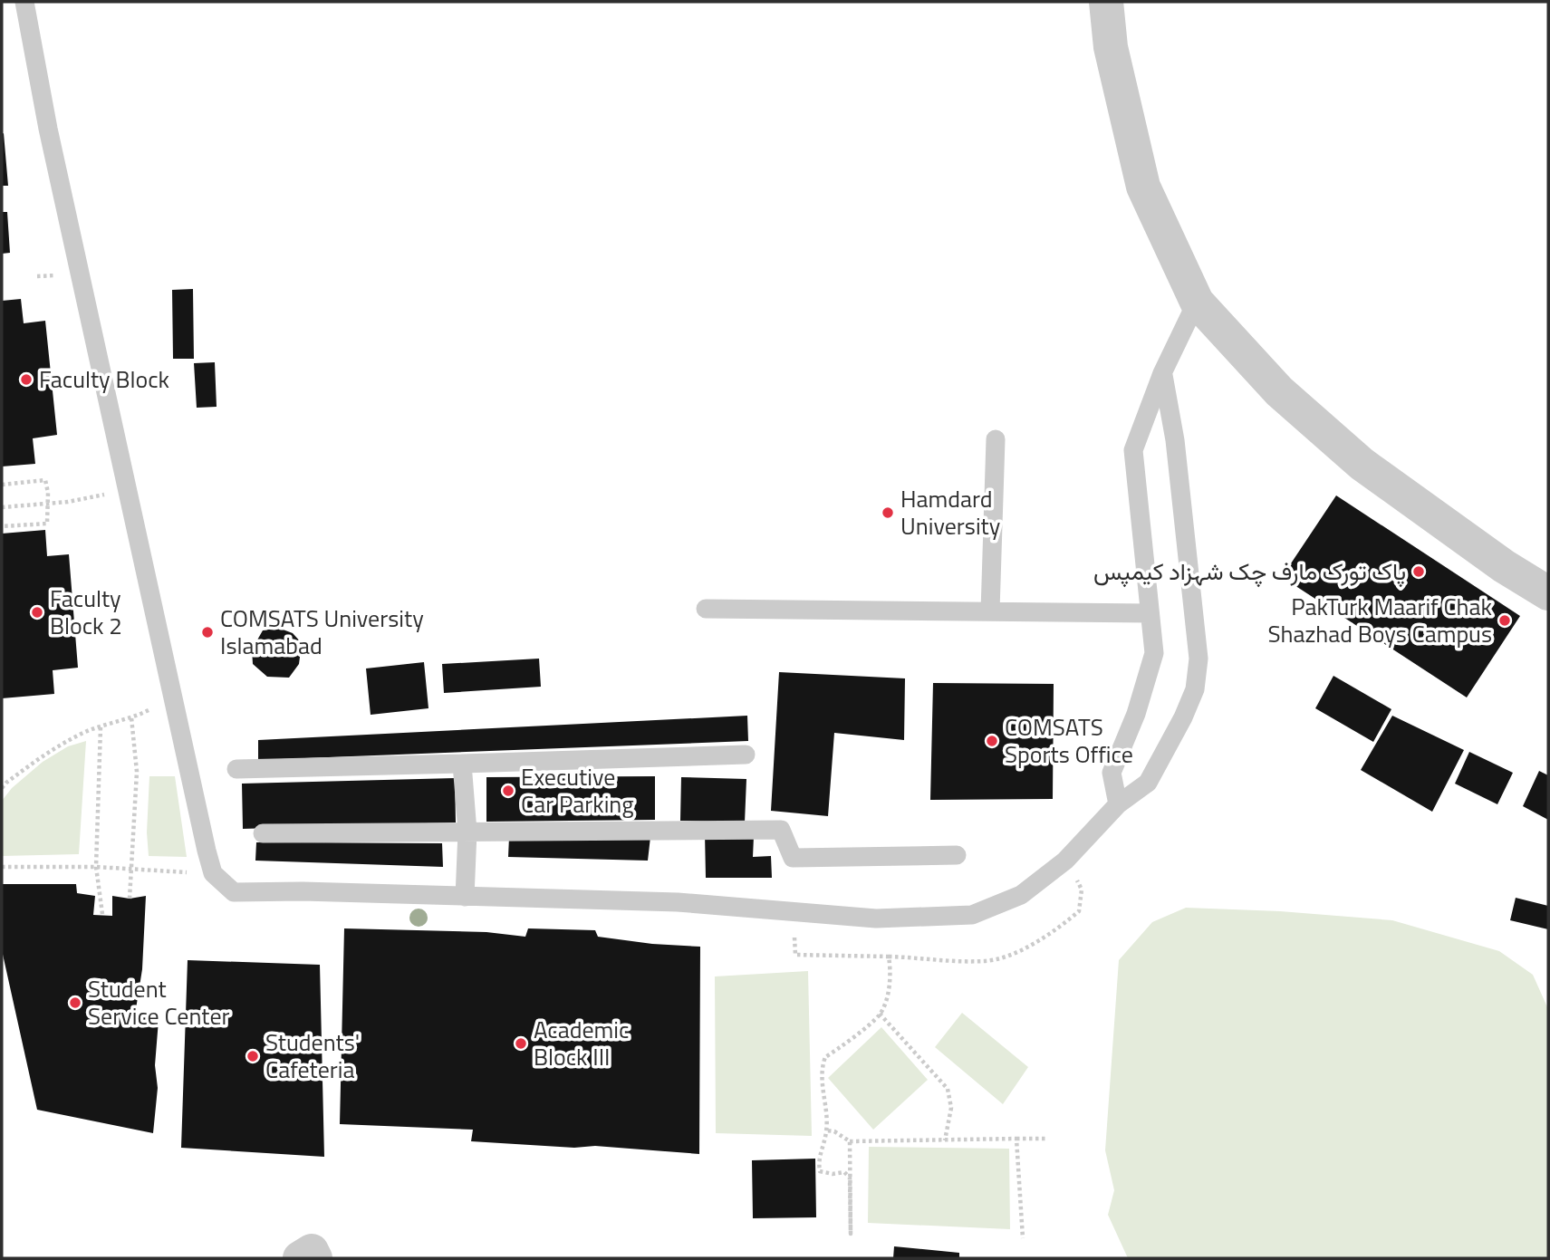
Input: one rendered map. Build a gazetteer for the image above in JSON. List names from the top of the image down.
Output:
{
  "places": [
    "Faculty Block",
    "Hamdard University",
    "پاک تورک مارف چک شہزاد کیمپس",
    "Faculty Block 2",
    "PakTurk Maarif Chak Shazhad Boys Campus",
    "COMSATS University Islamabad",
    "COMSATS Sports Office",
    "Executive Car Parking",
    "Student Service Center",
    "Academic Block III",
    "Students' Cafeteria"
  ]
}
